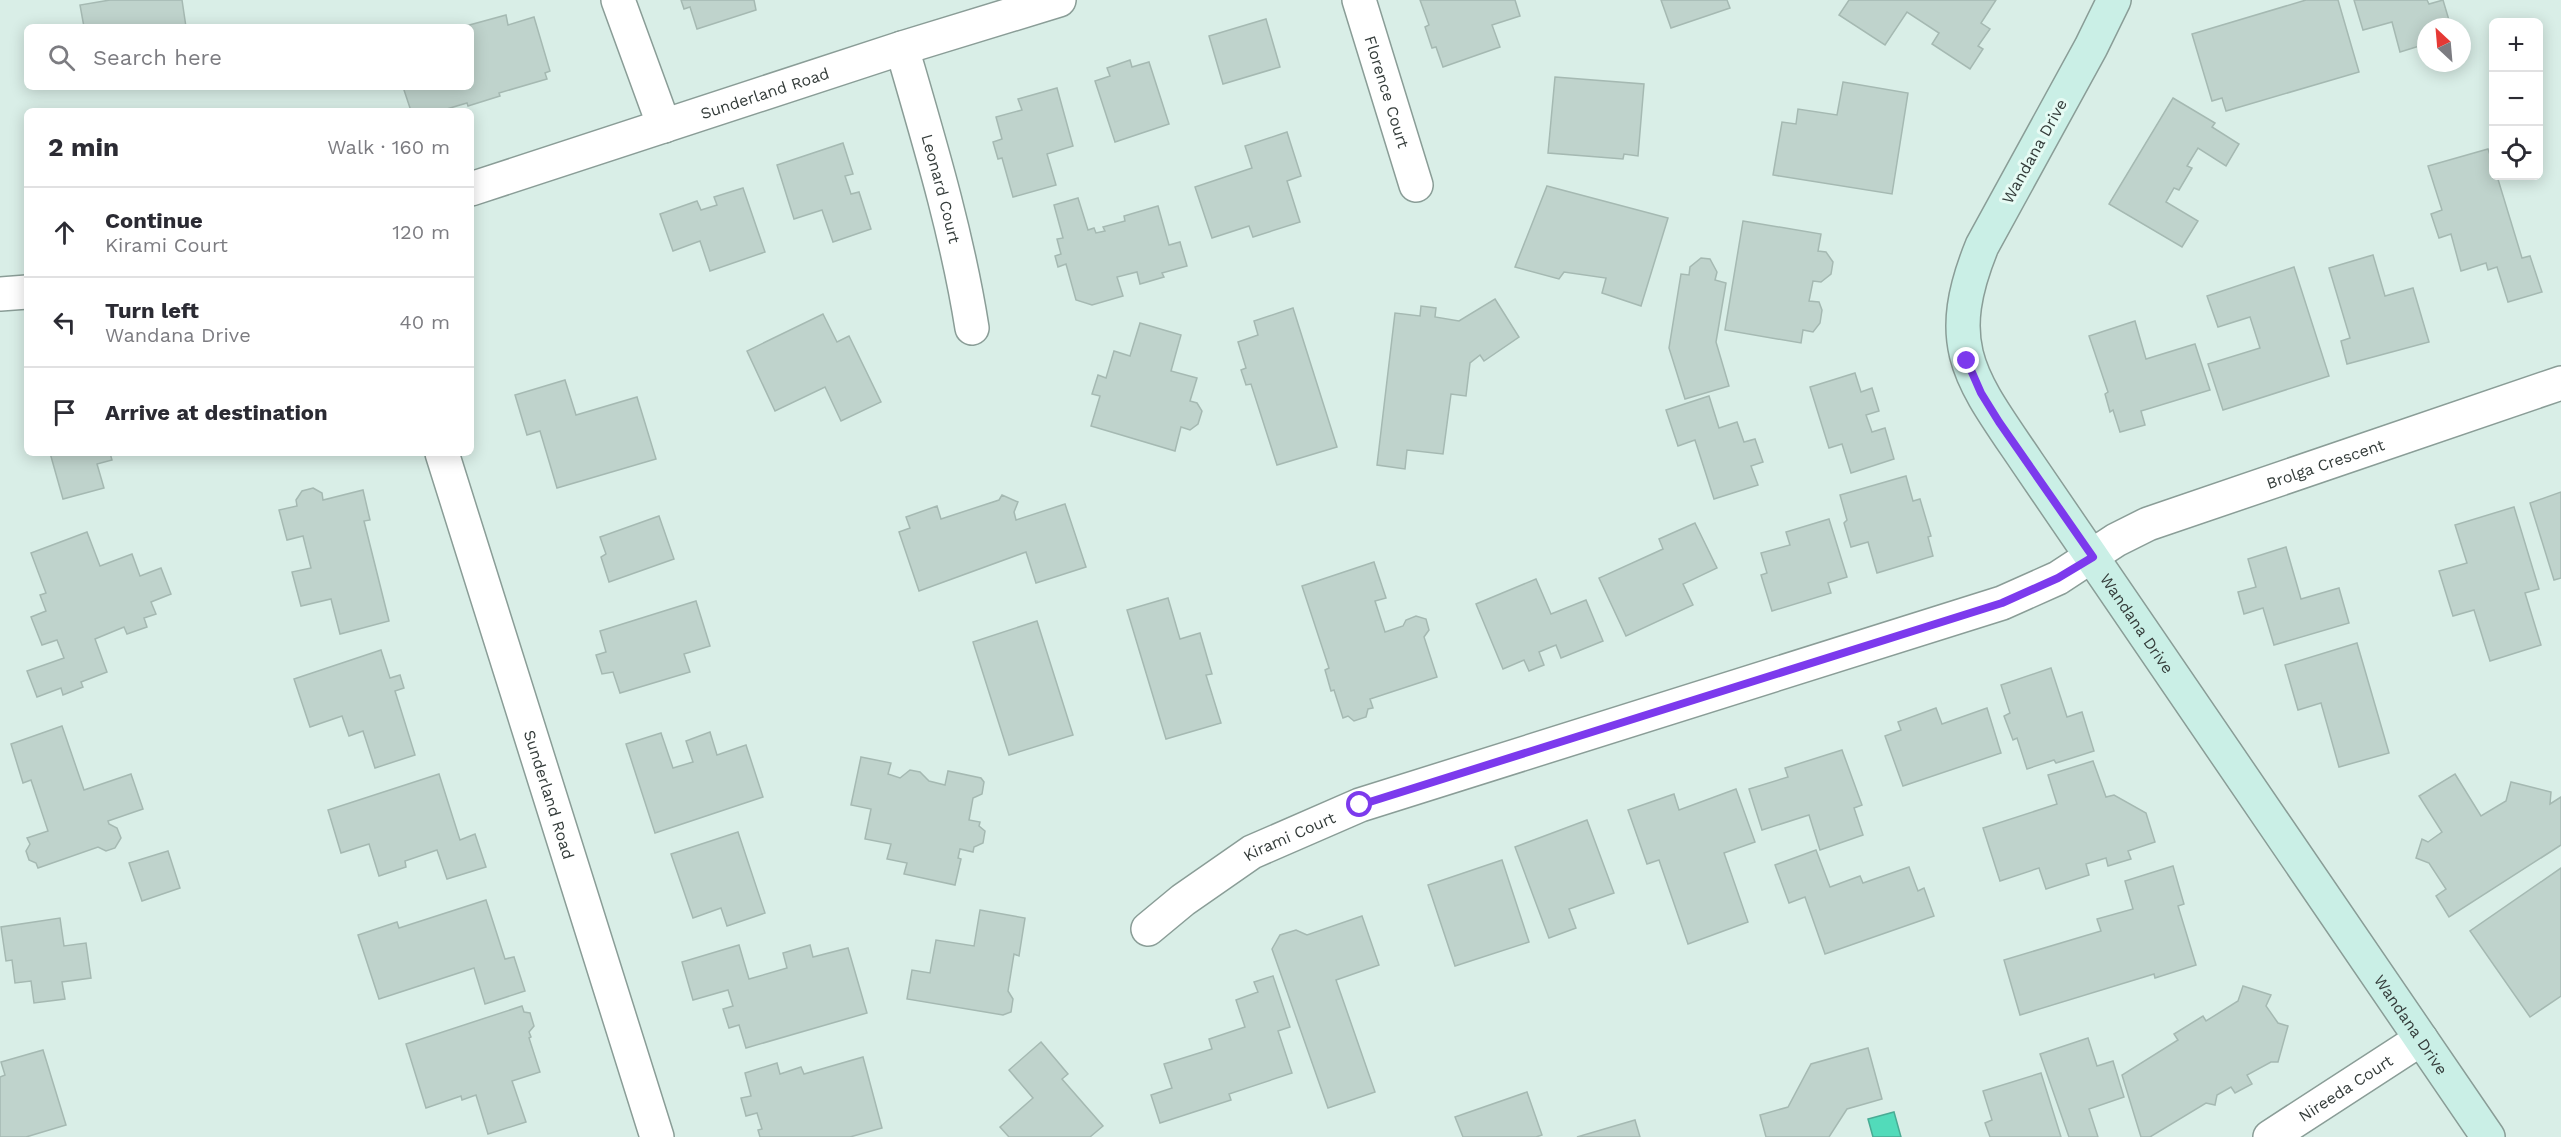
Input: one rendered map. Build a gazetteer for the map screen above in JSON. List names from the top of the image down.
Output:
{
  "streets": {
    "street": [
      "Florence Court",
      "Sunderland Road",
      "Wandana Drive",
      "Leonard Court",
      "Brolga Crescent",
      "Kirami Court",
      "Nireeda Court"
    ]
  },
  "crossings": [
    ["Sunderland Road", "Leonard Court"],
    ["Wandana Drive", "Brolga Crescent"],
    ["Wandana Drive", "Kirami Court"],
    ["Wandana Drive", "Nireeda Court"],
    ["Brolga Crescent", "Kirami Court"]
  ],
  "north": "top left",
  "page": {
    "map_buttons": ["+", "−"],
    "search": "Search here",
    "heading": ["2 min", "Walk · 160 m"],
    "list": [
      ["Continue", "Kirami Court", "120 m"],
      ["Turn left", "Wandana Drive", "40 m"],
      "Arrive at destination"
    ]
  }
}
